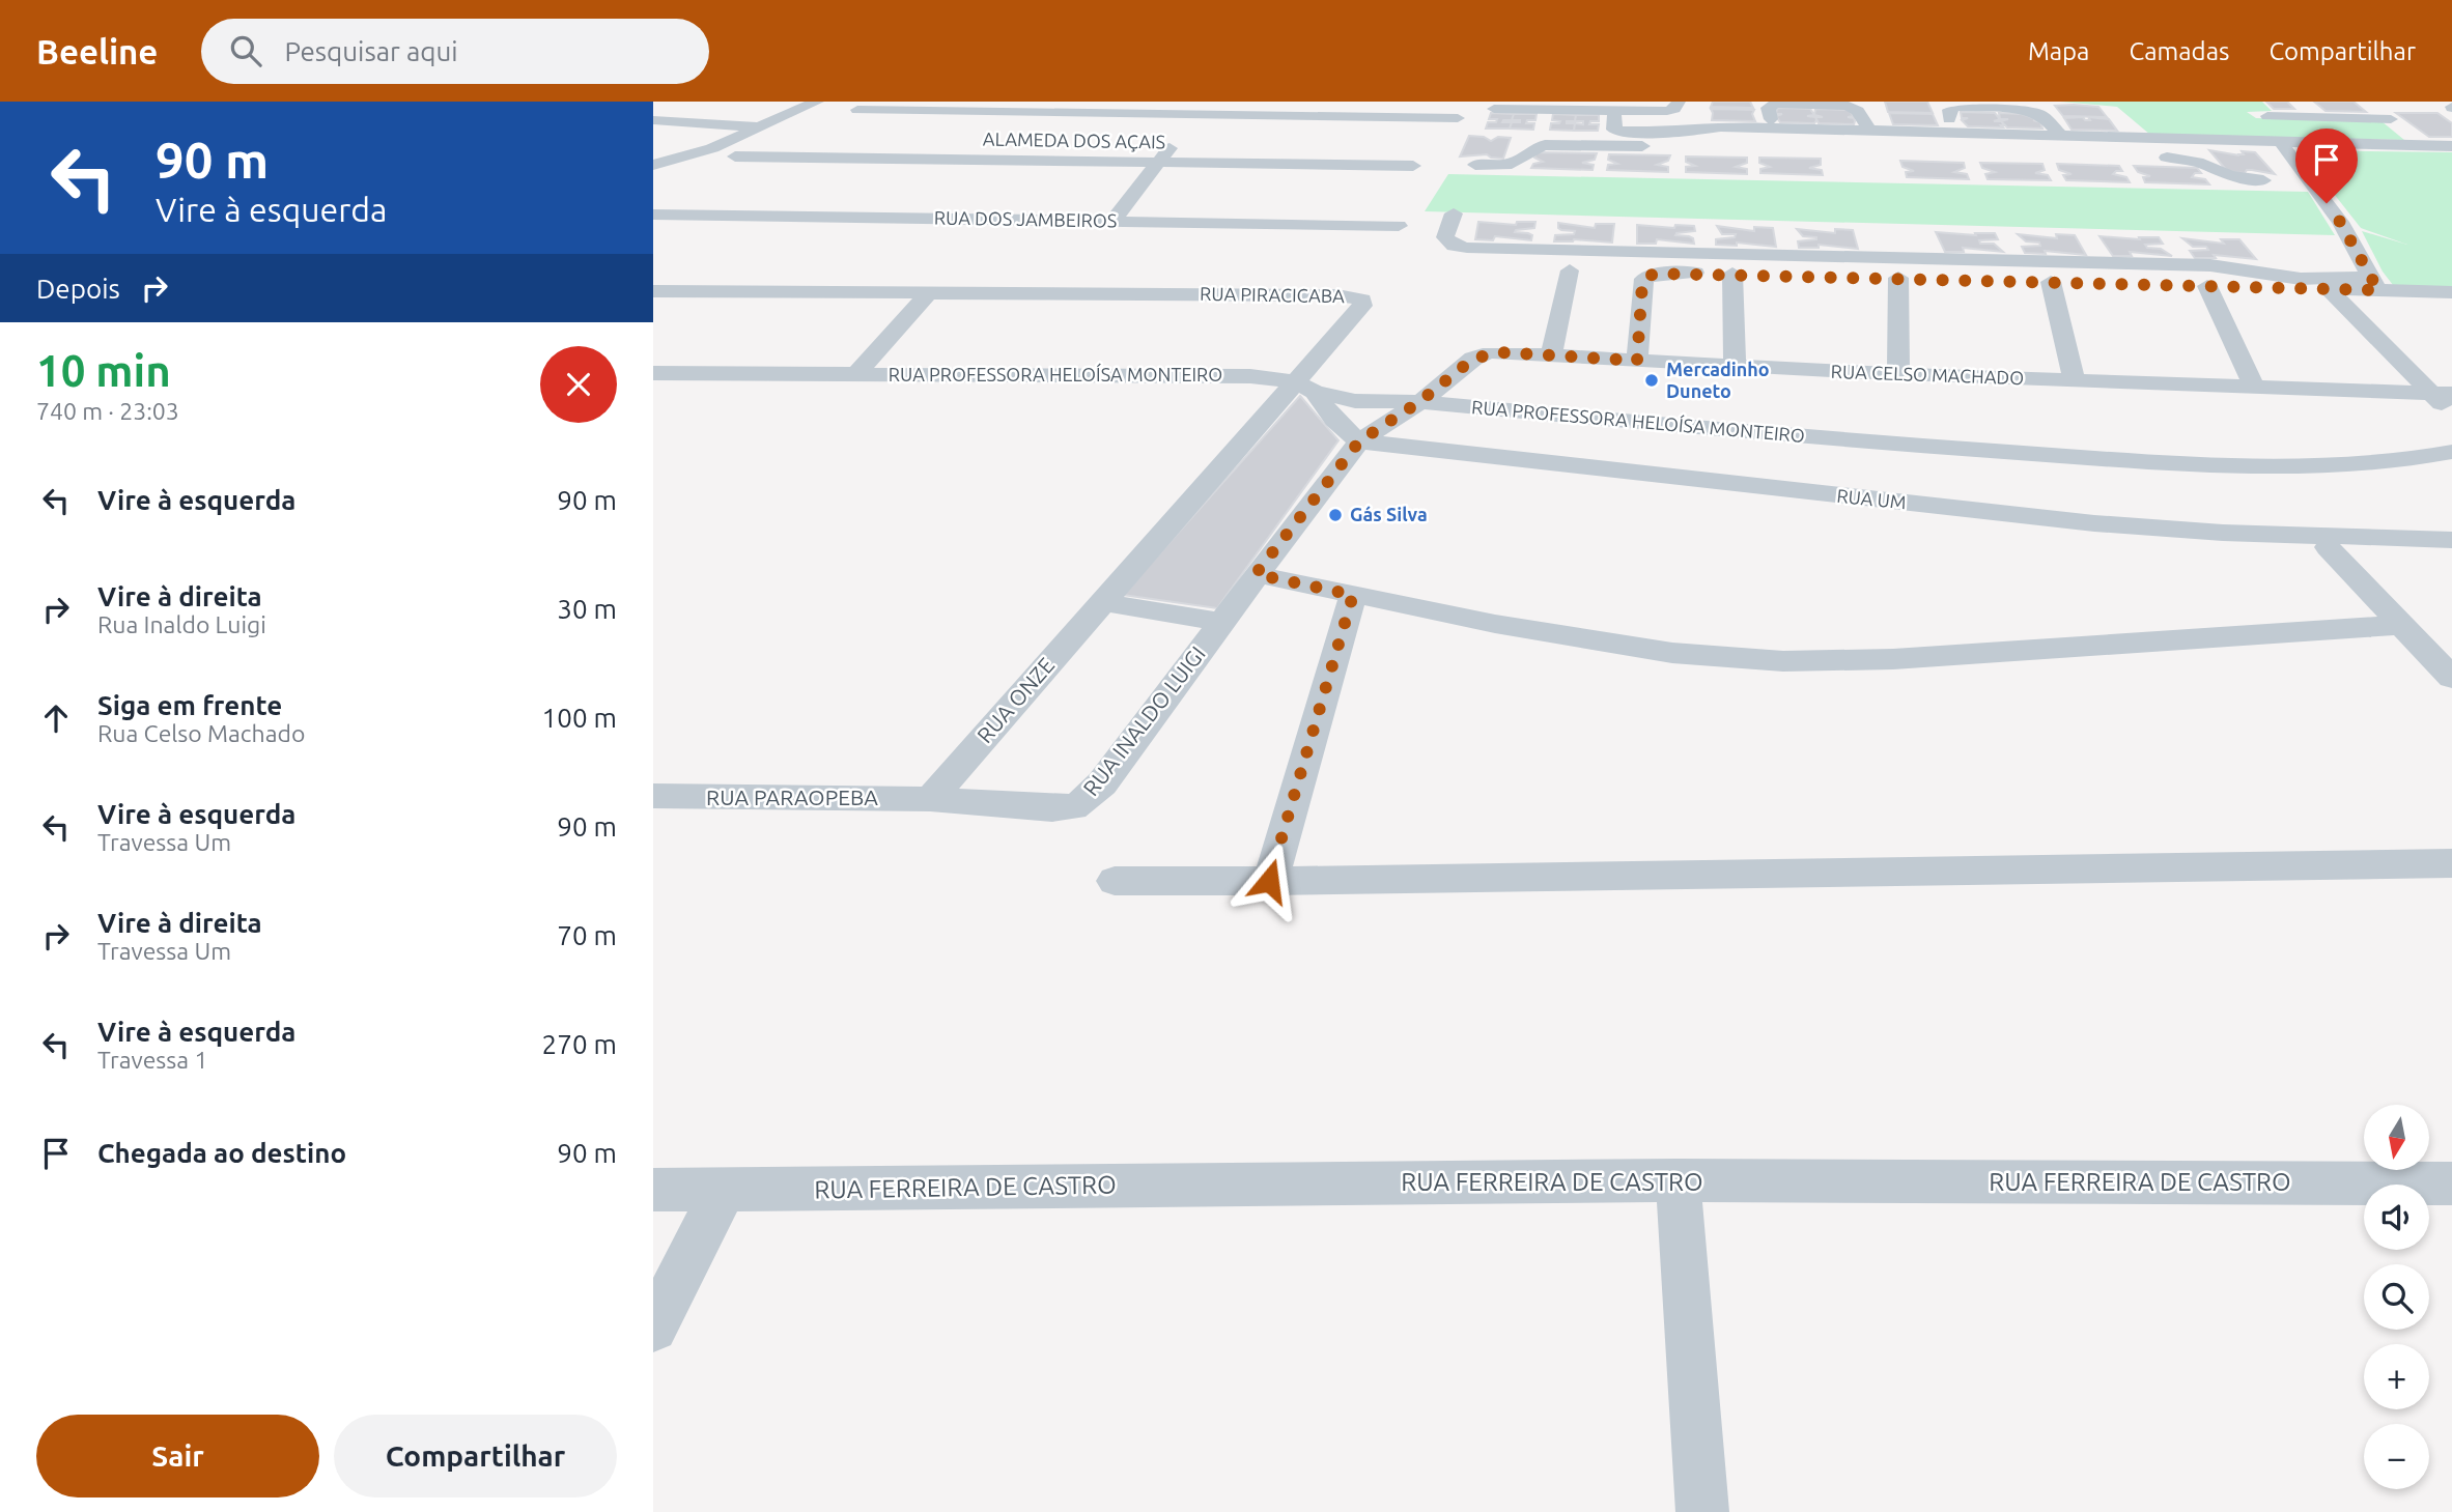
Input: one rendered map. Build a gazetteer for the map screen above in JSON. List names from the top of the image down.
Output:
{
  "streets": {
    "street": [
      "ALAMEDA DOS AÇAIS",
      "RUA DOS JAMBEIROS",
      "RUA PIRACICABA",
      "RUA PROFESSORA HELOÍSA MONTEIRO",
      "RUA CELSO MACHADO",
      "RUA UM",
      "RUA ONZE",
      "RUA INALDO LUIGI",
      "RUA PARAOPEBA",
      "RUA FERREIRA DE CASTRO"
    ]
  },
  "crossings": [
    ["RUA PIRACICABA", "RUA PROFESSORA HELOÍSA MONTEIRO"],
    ["RUA PIRACICABA", "RUA ONZE"],
    ["RUA PROFESSORA HELOÍSA MONTEIRO", "RUA CELSO MACHADO"],
    ["RUA PROFESSORA HELOÍSA MONTEIRO", "RUA INALDO LUIGI"],
    ["RUA CELSO MACHADO", "RUA INALDO LUIGI"],
    ["RUA UM", "RUA INALDO LUIGI"],
    ["RUA ONZE", "RUA INALDO LUIGI"],
    ["RUA ONZE", "RUA PARAOPEBA"],
    ["RUA INALDO LUIGI", "RUA PARAOPEBA"]
  ],
  "places": ["Mercadinho Duneto", "Gás Silva"],
  "north": "bottom",
  "page": {
    "header": "Beeline",
    "search": "Pesquisar aqui",
    "nav": ["Mapa", "Camadas", "Compartilhar"],
    "turn": ["90 m", "Vire à esquerda"],
    "then": "Depois",
    "heading": ["10 min", "740 m · 23:03"],
    "list": [
      {
        "name": "Vire à esquerda",
        "value": "90 m"
      },
      {
        "name": "Vire à direita",
        "note": "Rua Inaldo Luigi",
        "value": "30 m"
      },
      {
        "name": "Siga em frente",
        "note": "Rua Celso Machado",
        "value": "100 m"
      },
      {
        "name": "Vire à esquerda",
        "note": "Travessa Um",
        "value": "90 m"
      },
      {
        "name": "Vire à direita",
        "note": "Travessa Um",
        "value": "70 m"
      },
      {
        "name": "Vire à esquerda",
        "note": "Travessa 1",
        "value": "270 m"
      },
      {
        "name": "Chegada ao destino",
        "value": "90 m"
      }
    ],
    "map_buttons": ["+", "−"],
    "buttons": ["Sair", "Compartilhar"]
  }
}
